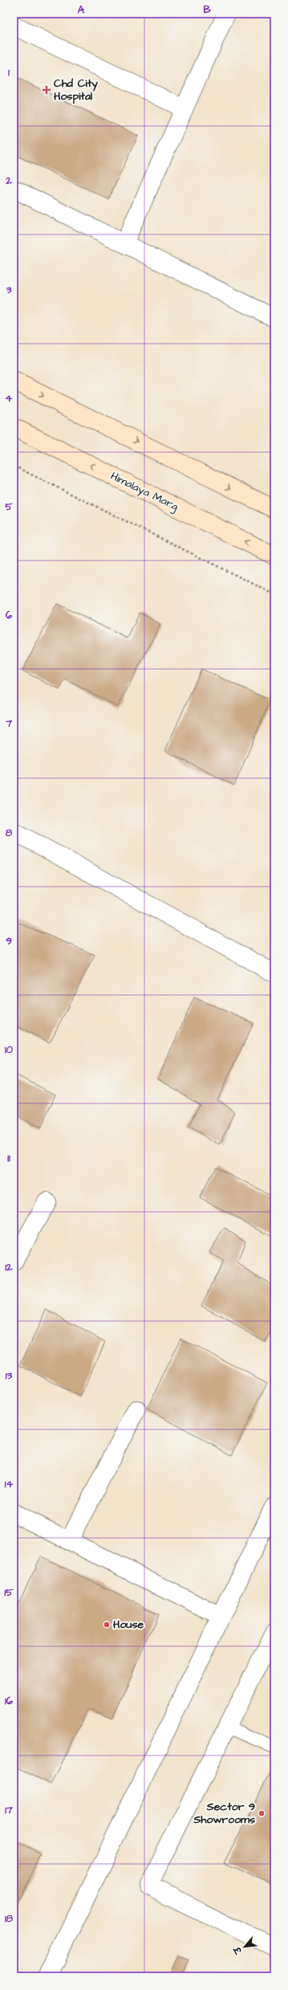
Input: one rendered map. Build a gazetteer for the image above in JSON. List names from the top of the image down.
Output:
{
  "streets": {
    "main road": ["Himalaya Marg"]
  },
  "places": {
    "health": ["Chd City Hospital"],
    "other": ["House", "Sector 9 Showrooms"]
  },
  "north": "bottom left",
  "grid": {
    "columns": ["A", "B"],
    "rows": [
      "1",
      "2",
      "3",
      "4",
      "5",
      "6",
      "7",
      "8",
      "9",
      "10",
      "11",
      "12",
      "13",
      "14",
      "15",
      "16",
      "17",
      "18"
    ]
  }
}
